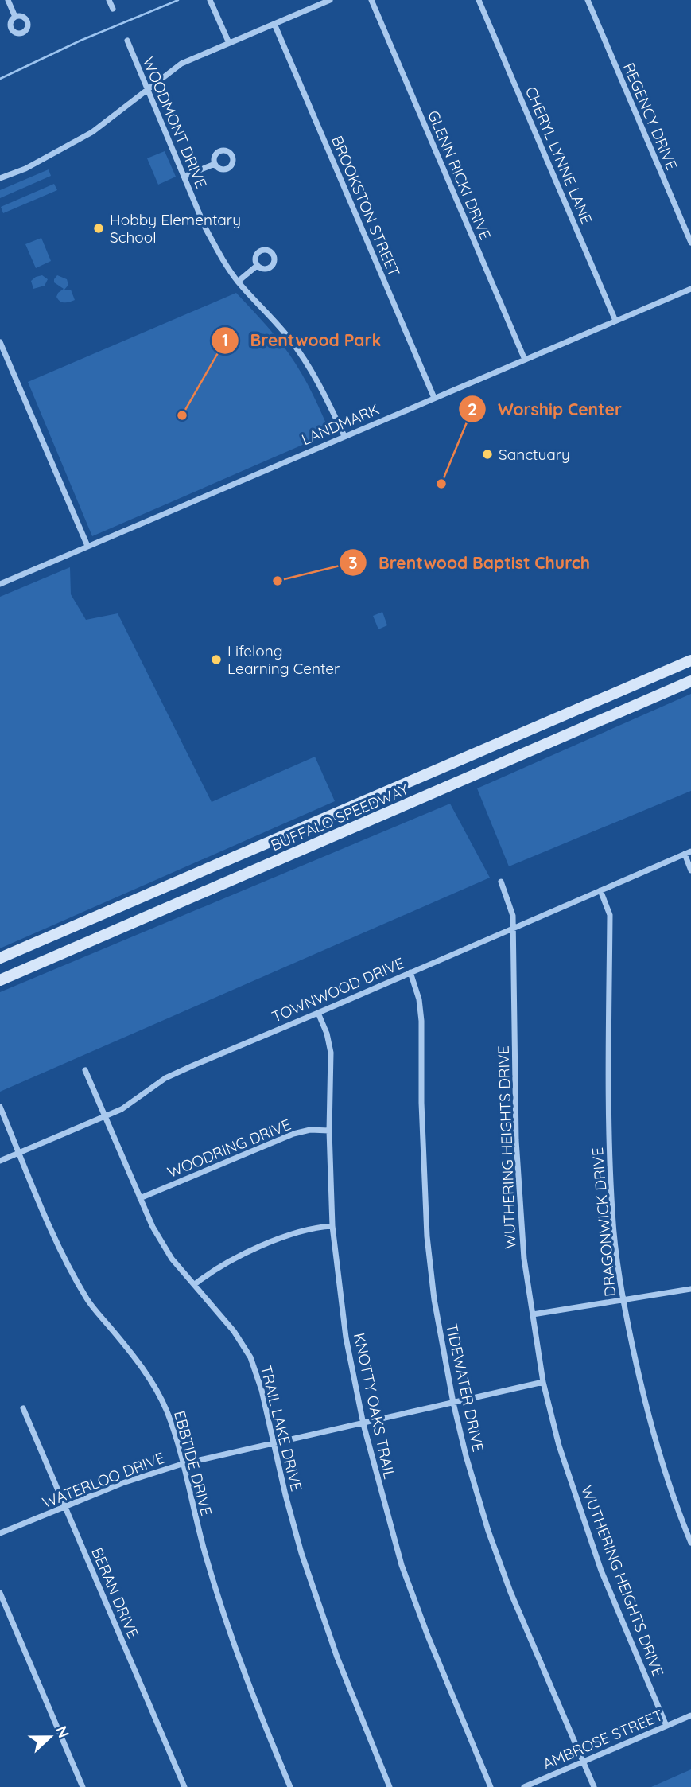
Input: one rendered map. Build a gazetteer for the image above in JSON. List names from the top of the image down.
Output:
{
  "streets": {
    "main road": ["BUFFALO SPEEDWAY"],
    "street": [
      "REGENCY DRIVE",
      "WOODMONT DRIVE",
      "CHERYL LYNNE LANE",
      "GLENN RICKI DRIVE",
      "BROOKSTON STREET",
      "LANDMARK",
      "TOWNWOOD DRIVE",
      "WUTHERING HEIGHTS DRIVE",
      "WOODRING DRIVE",
      "DRAGONWICK DRIVE",
      "TIDEWATER DRIVE",
      "KNOTTY OAKS TRAIL",
      "TRAIL LAKE DRIVE",
      "EBBTIDE DRIVE",
      "WATERLOO DRIVE",
      "BERAN DRIVE",
      "AMBROSE STREET"
    ]
  },
  "crossings": [
    ["WOODMONT DRIVE", "LANDMARK"],
    ["CHERYL LYNNE LANE", "LANDMARK"],
    ["GLENN RICKI DRIVE", "LANDMARK"],
    ["BROOKSTON STREET", "LANDMARK"],
    ["TOWNWOOD DRIVE", "WUTHERING HEIGHTS DRIVE"],
    ["TOWNWOOD DRIVE", "DRAGONWICK DRIVE"],
    ["TOWNWOOD DRIVE", "TIDEWATER DRIVE"],
    ["TOWNWOOD DRIVE", "KNOTTY OAKS TRAIL"],
    ["TOWNWOOD DRIVE", "TRAIL LAKE DRIVE"],
    ["TOWNWOOD DRIVE", "EBBTIDE DRIVE"],
    ["WUTHERING HEIGHTS DRIVE", "WATERLOO DRIVE"],
    ["WUTHERING HEIGHTS DRIVE", "AMBROSE STREET"],
    ["WOODRING DRIVE", "KNOTTY OAKS TRAIL"],
    ["WOODRING DRIVE", "TRAIL LAKE DRIVE"],
    ["TIDEWATER DRIVE", "WATERLOO DRIVE"],
    ["TIDEWATER DRIVE", "AMBROSE STREET"],
    ["KNOTTY OAKS TRAIL", "WATERLOO DRIVE"],
    ["TRAIL LAKE DRIVE", "WATERLOO DRIVE"],
    ["EBBTIDE DRIVE", "WATERLOO DRIVE"],
    ["WATERLOO DRIVE", "BERAN DRIVE"]
  ],
  "places": [
    "Hobby Elementary School",
    "Brentwood Park",
    "Sanctuary",
    "Worship Center",
    "Brentwood Baptist Church",
    "Lifelong Learning Center"
  ],
  "north": "right"
}
